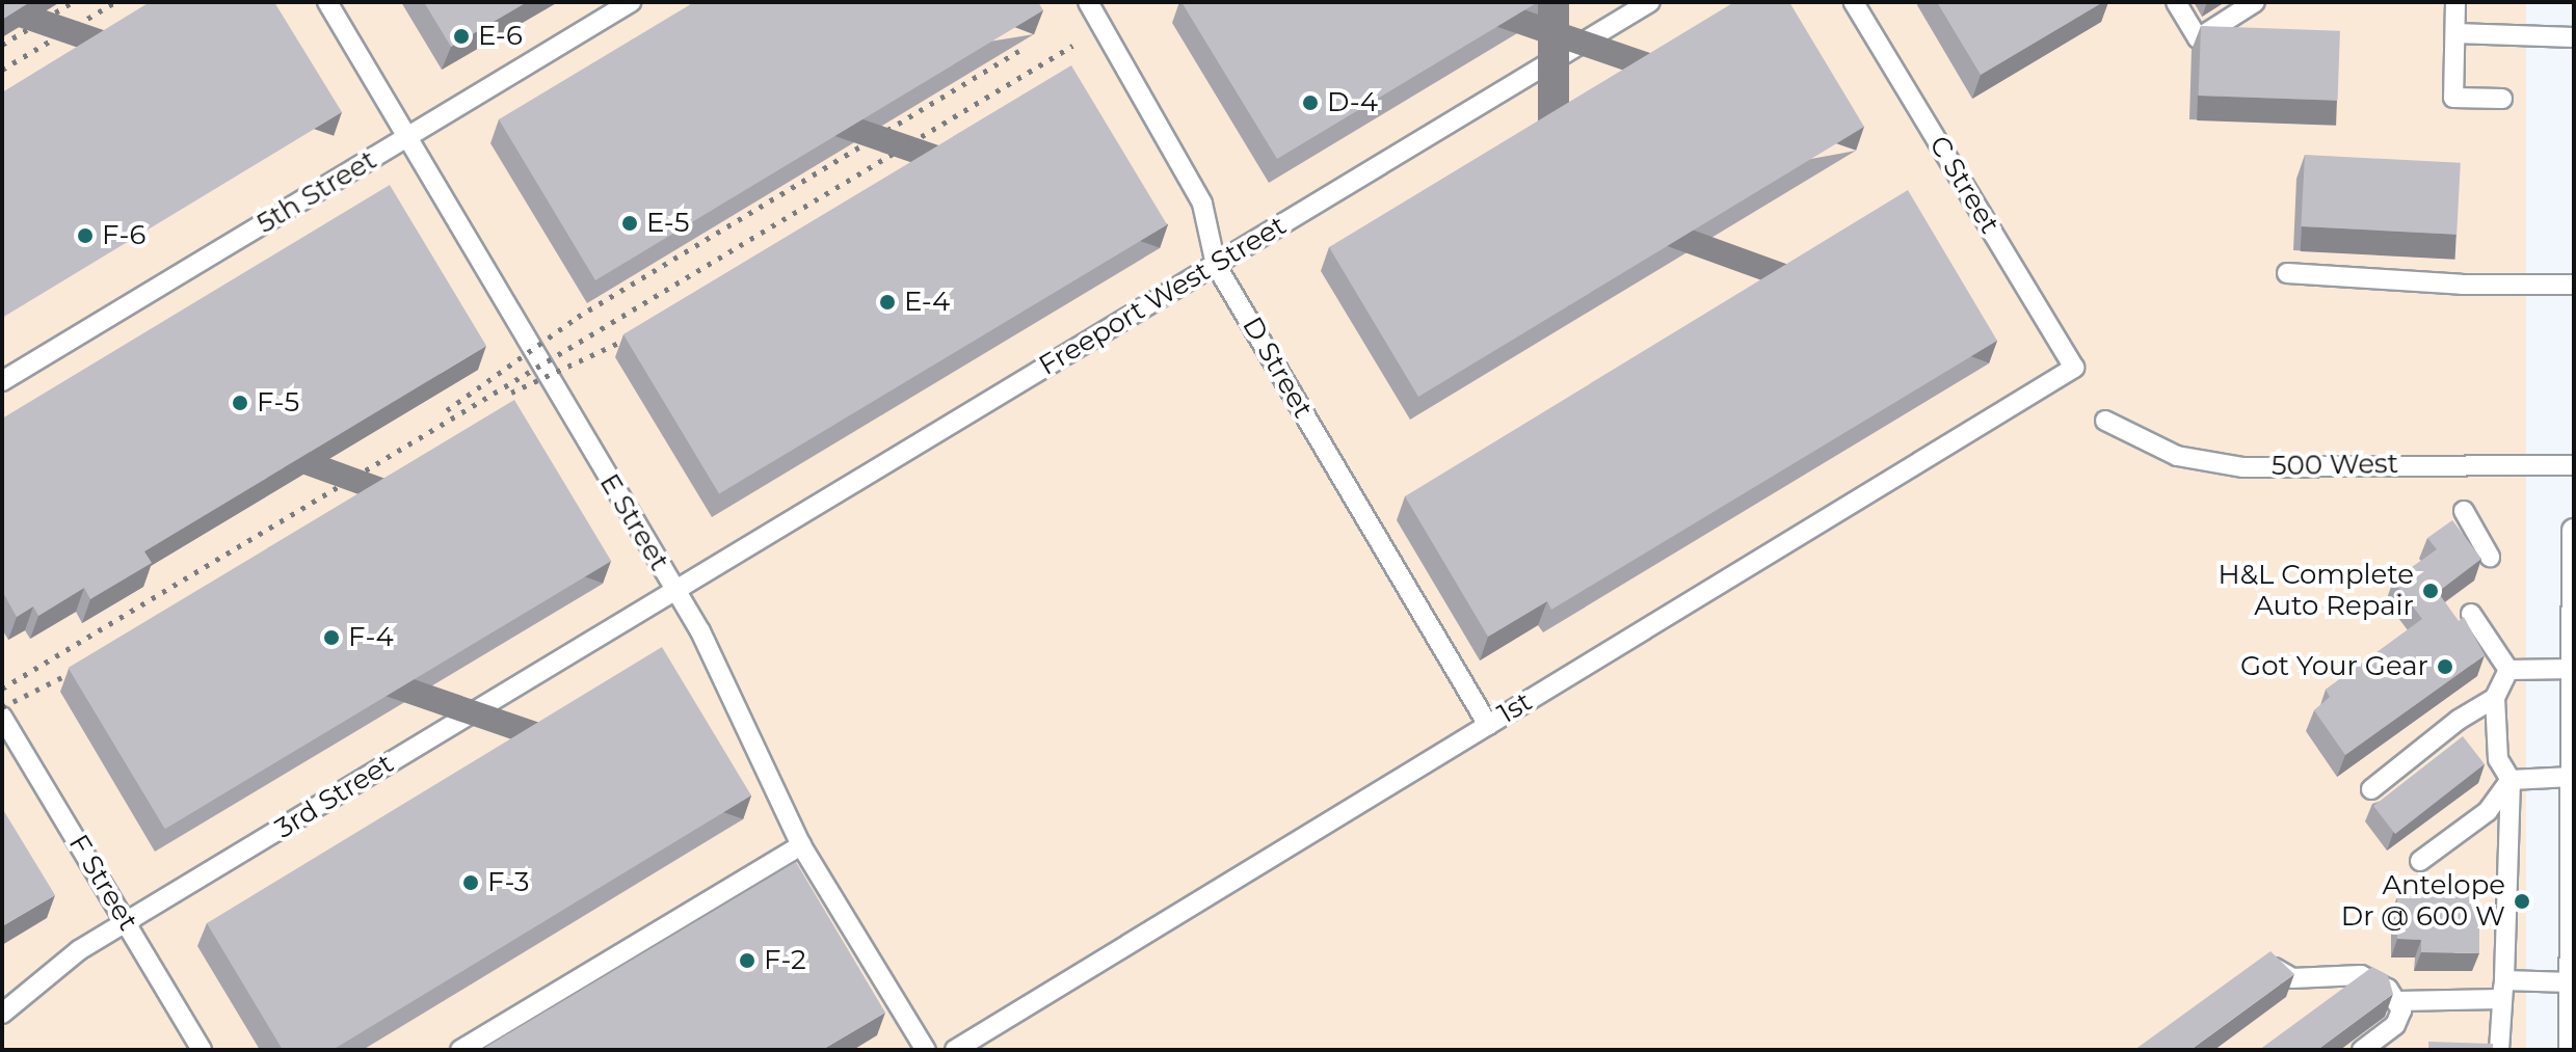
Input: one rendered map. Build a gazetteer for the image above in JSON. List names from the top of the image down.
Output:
{
  "streets": {
    "street": [
      "C Street",
      "5th Street",
      "Freeport West Street",
      "D Street",
      "500 West",
      "E Street",
      "1st",
      "3rd Street",
      "F Street"
    ]
  },
  "crossings": [
    ["C Street", "1st"],
    ["5th Street", "E Street"],
    ["Freeport West Street", "D Street"],
    ["Freeport West Street", "E Street"],
    ["Freeport West Street", "3rd Street"],
    ["D Street", "1st"],
    ["E Street", "3rd Street"],
    ["3rd Street", "F Street"]
  ],
  "places": [
    "E-6",
    "D-4",
    "E-5",
    "F-6",
    "E-4",
    "F-5",
    "H&L Complete Auto Repair",
    "F-4",
    "Got Your Gear",
    "F-3",
    "Antelope Dr @ 600 W",
    "F-2"
  ]
}
